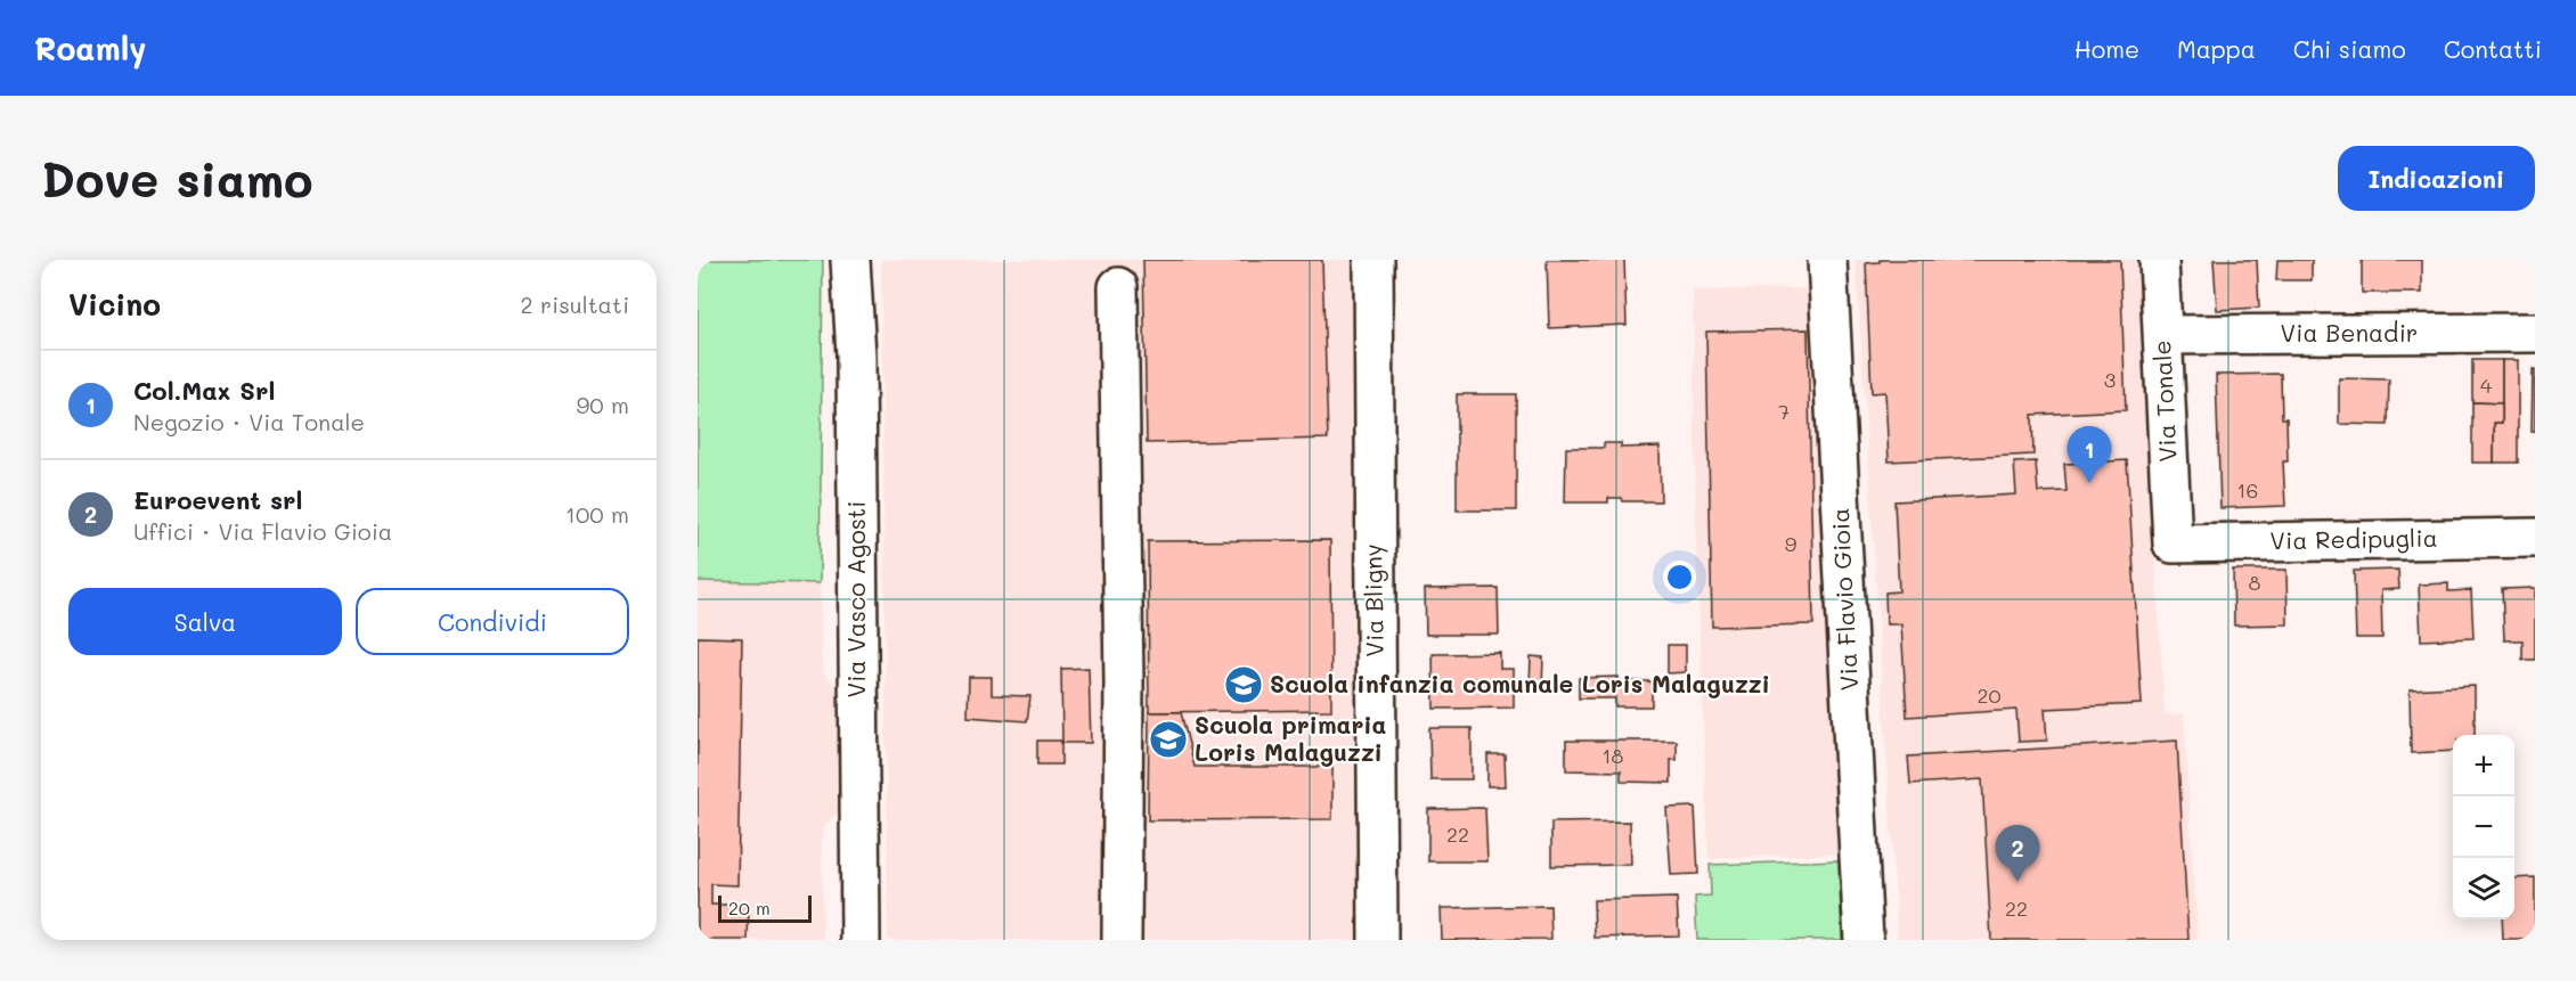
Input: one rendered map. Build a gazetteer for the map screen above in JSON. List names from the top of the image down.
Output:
{
  "streets": {
    "street": [
      "Via Benadir",
      "Via Tonale",
      "Via Redipuglia",
      "Via Vasco Agosti",
      "Via Flavio Gioia",
      "Via Bligny"
    ]
  },
  "crossings": [
    ["Via Benadir", "Via Tonale"],
    ["Via Tonale", "Via Redipuglia"]
  ],
  "places": {
    "school or university": ["Scuola infanzia comunale Loris Malaguzzi", "Scuola primaria Loris Malaguzzi"]
  },
  "house_numbers": [
    "3",
    "4",
    "7",
    "16",
    "9",
    "8",
    "20",
    "18",
    "22",
    "22"
  ],
  "scale_bar": "20 m",
  "page": {
    "header": "Roamly",
    "nav": [
      "Home",
      "Mappa",
      "Chi siamo",
      "Contatti"
    ],
    "buttons": [
      "Indicazioni",
      ["Salva", "Condividi"]
    ],
    "title": "Dove siamo",
    "heading": ["Vicino", "2 risultati"],
    "list": [
      {
        "mark": "1",
        "name": "Col.Max Srl",
        "note": "Negozio · Via Tonale",
        "value": "90 m"
      },
      {
        "mark": "2",
        "name": "Euroevent srl",
        "note": "Uffici · Via Flavio Gioia",
        "value": "100 m"
      }
    ],
    "pins": ["1", "2"],
    "map_buttons": ["+", "−"],
    "scale": "20 m"
  }
}
